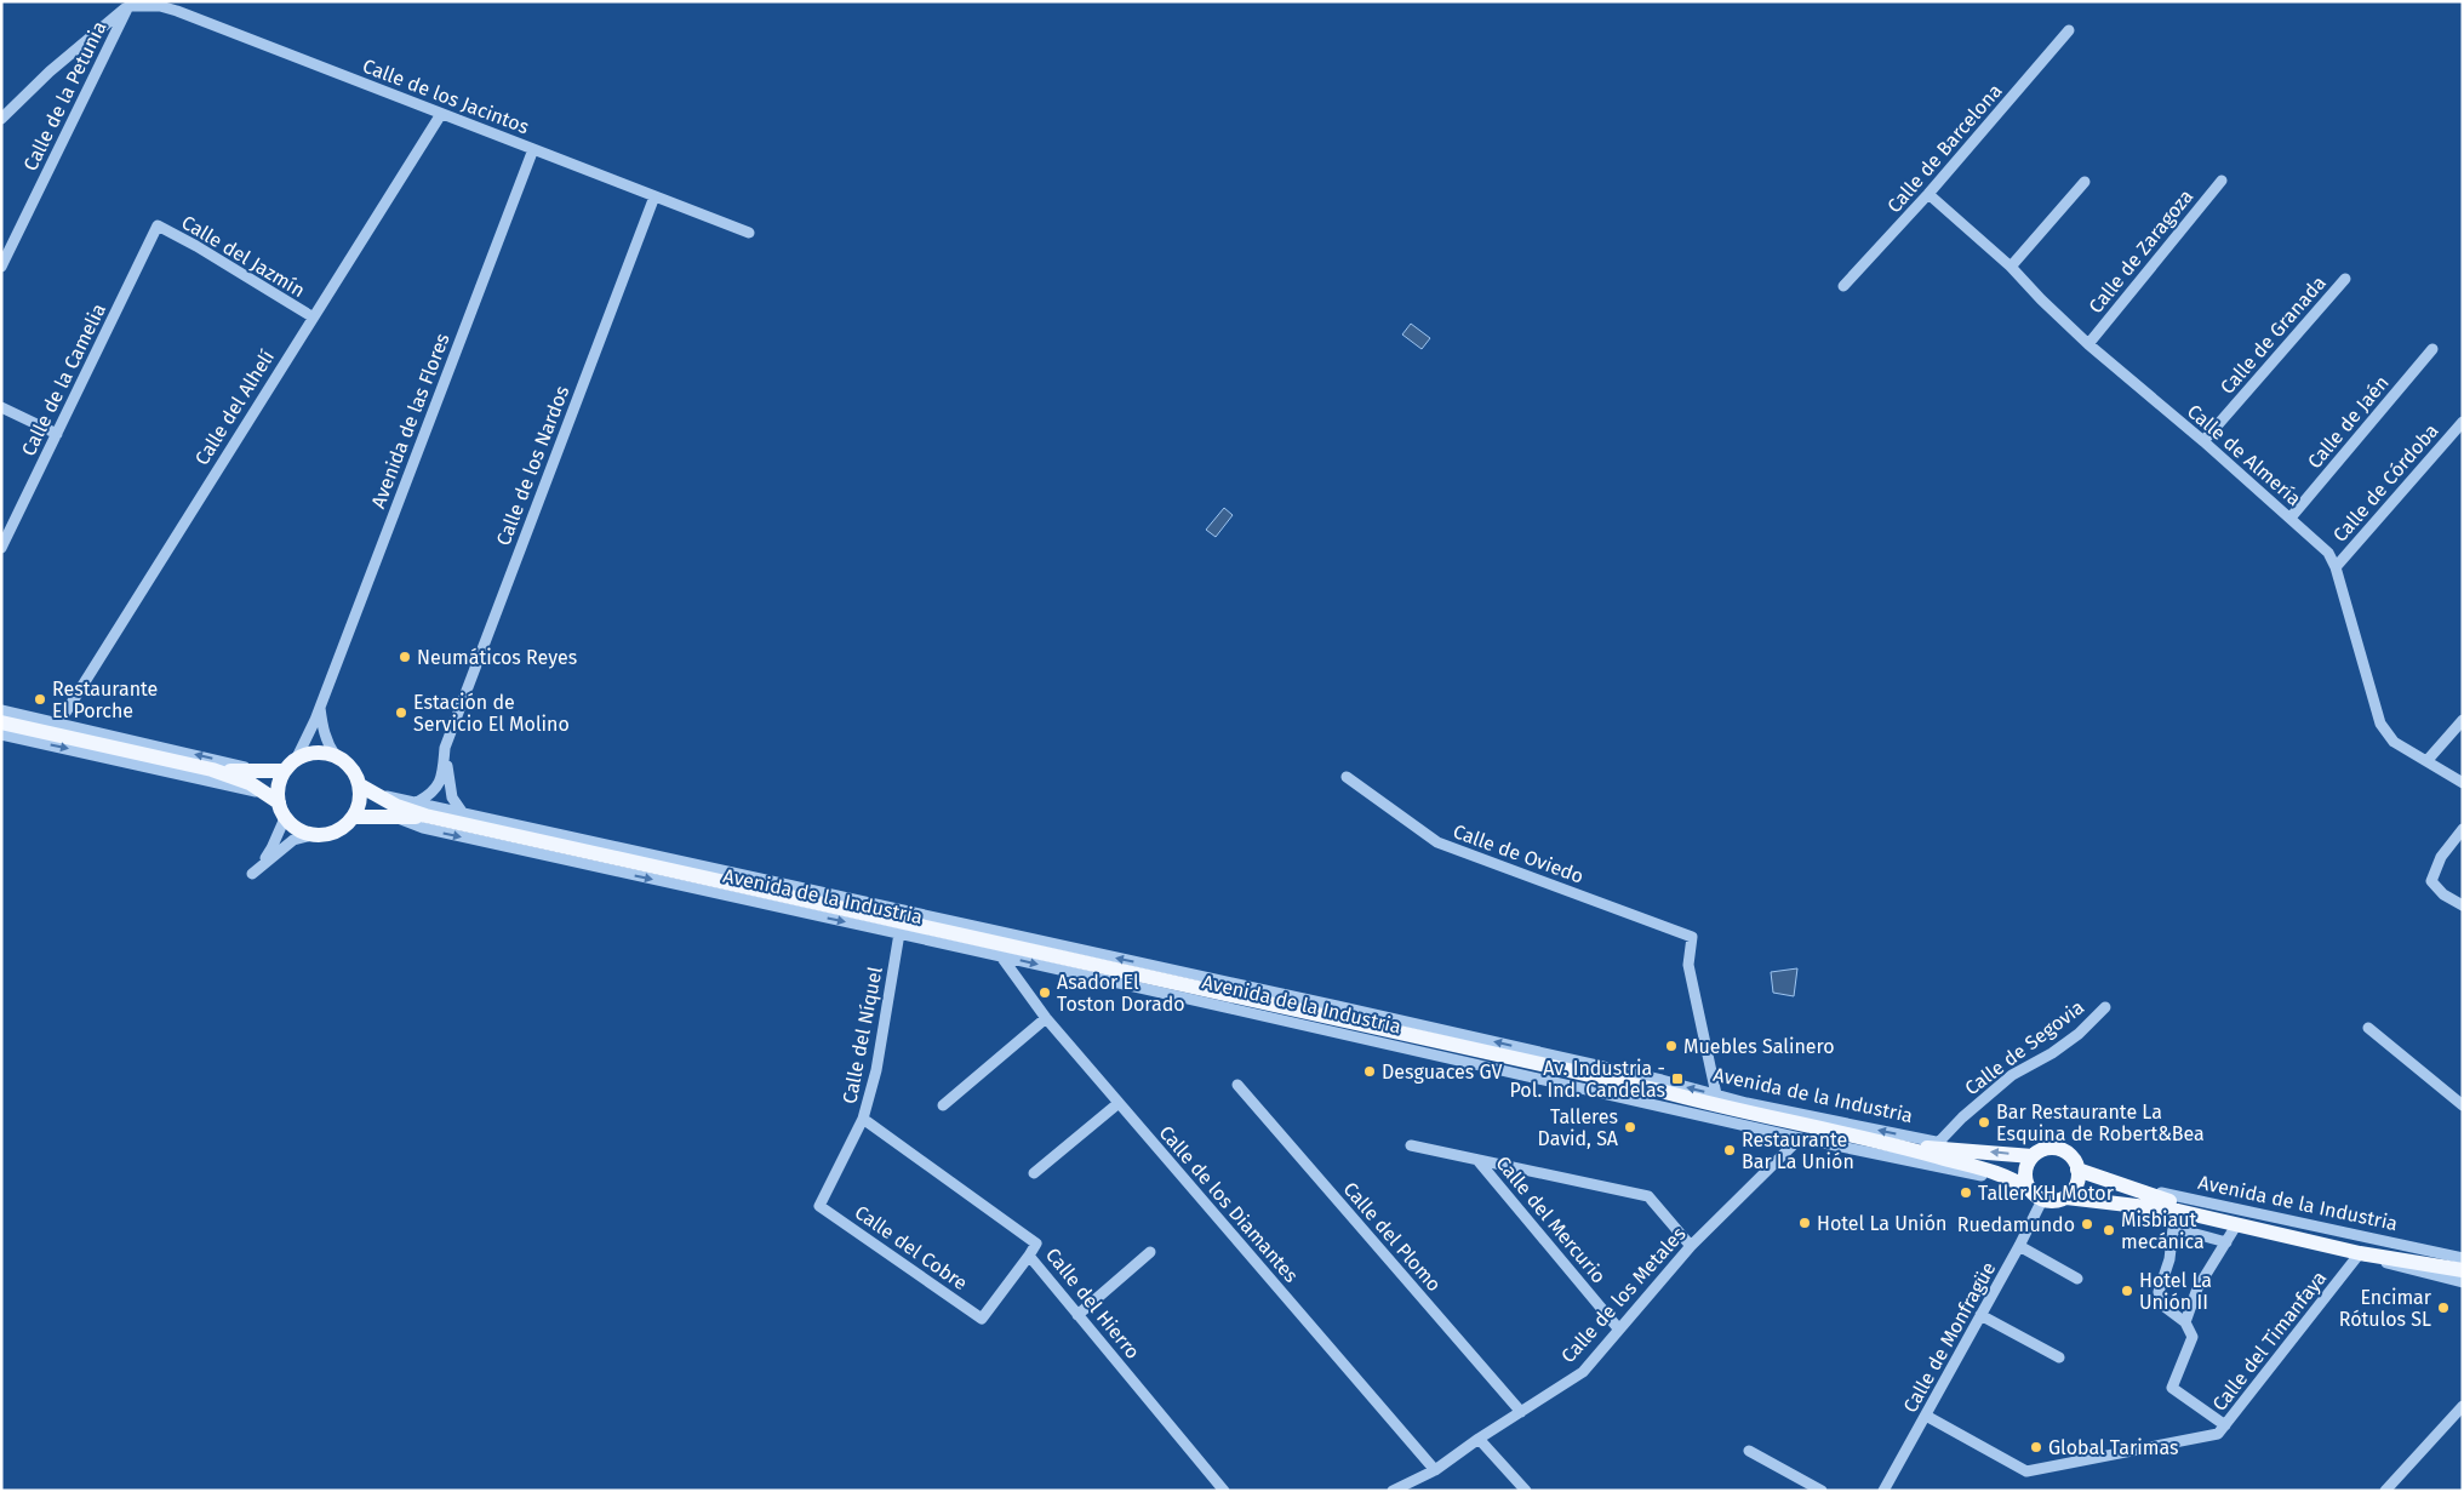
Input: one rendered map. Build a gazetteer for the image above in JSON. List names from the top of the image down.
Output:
{
  "streets": {
    "main road": ["Avenida de la Industria"],
    "street": [
      "Calle de la Petunia",
      "Calle de los Jacintos",
      "Calle de Barcelona",
      "Calle de Zaragoza",
      "Calle del Jazmín",
      "Calle de Granada",
      "Calle de la Camelia",
      "Calle del Alhelí",
      "Avenida de las Flores",
      "Calle de Jaén",
      "Calle de Almería",
      "Calle de los Nardos",
      "Calle de Córdoba",
      "Calle de Oviedo",
      "Calle del Níquel",
      "Calle de Segovia",
      "Calle de los Diamantes",
      "Calle del Mercurio",
      "Calle del Plomo",
      "Calle del Cobre",
      "Calle de los Metales",
      "Calle del Hierro",
      "Calle de Monfragüe",
      "Calle del Timanfaya"
    ]
  },
  "crossings": [
    ["Calle de la Petunia", "Calle de los Jacintos"],
    ["Calle de los Jacintos", "Calle del Alhelí"],
    ["Calle de los Jacintos", "Avenida de las Flores"],
    ["Calle de los Jacintos", "Calle de los Nardos"],
    ["Calle de Barcelona", "Calle de Almería"],
    ["Calle de Zaragoza", "Calle de Almería"],
    ["Calle del Jazmín", "Calle de la Camelia"],
    ["Calle del Jazmín", "Calle del Alhelí"],
    ["Calle de Granada", "Calle de Almería"],
    ["Avenida de las Flores", "Avenida de la Industria"],
    ["Calle de Jaén", "Calle de Almería"],
    ["Calle de Almería", "Calle de Córdoba"],
    ["Calle de los Nardos", "Avenida de la Industria"],
    ["Calle de Oviedo", "Avenida de la Industria"],
    ["Avenida de la Industria", "Calle del Níquel"],
    ["Avenida de la Industria", "Calle de Segovia"],
    ["Avenida de la Industria", "Calle de los Diamantes"],
    ["Avenida de la Industria", "Calle de los Metales"],
    ["Avenida de la Industria", "Calle de Monfragüe"],
    ["Avenida de la Industria", "Calle del Timanfaya"],
    ["Calle del Níquel", "Calle del Cobre"],
    ["Calle del Níquel", "Calle del Hierro"],
    ["Calle de los Diamantes", "Calle de los Metales"],
    ["Calle del Mercurio", "Calle de los Metales"],
    ["Calle del Plomo", "Calle de los Metales"],
    ["Calle del Cobre", "Calle del Hierro"],
    ["Calle de Monfragüe", "Calle del Timanfaya"]
  ],
  "places": {
    "other": [
      "Neumáticos Reyes",
      "Restaurante El Porche",
      "Estación de Servicio El Molino",
      "Asador El Toston Dorado",
      "Muebles Salinero",
      "Desguaces GV",
      "Bar Restaurante La Esquina de Robert&Bea",
      "Talleres David, SA",
      "Restaurante Bar La Unión",
      "Taller KH Motor",
      "Hotel La Unión",
      "Ruedamundo",
      "Misbiaut mecánica",
      "Hotel La Unión II",
      "Encimar Rótulos SL",
      "Global Tarimas"
    ],
    "transit": ["Av. Industria - Pol. Ind. Candelas"]
  }
}
